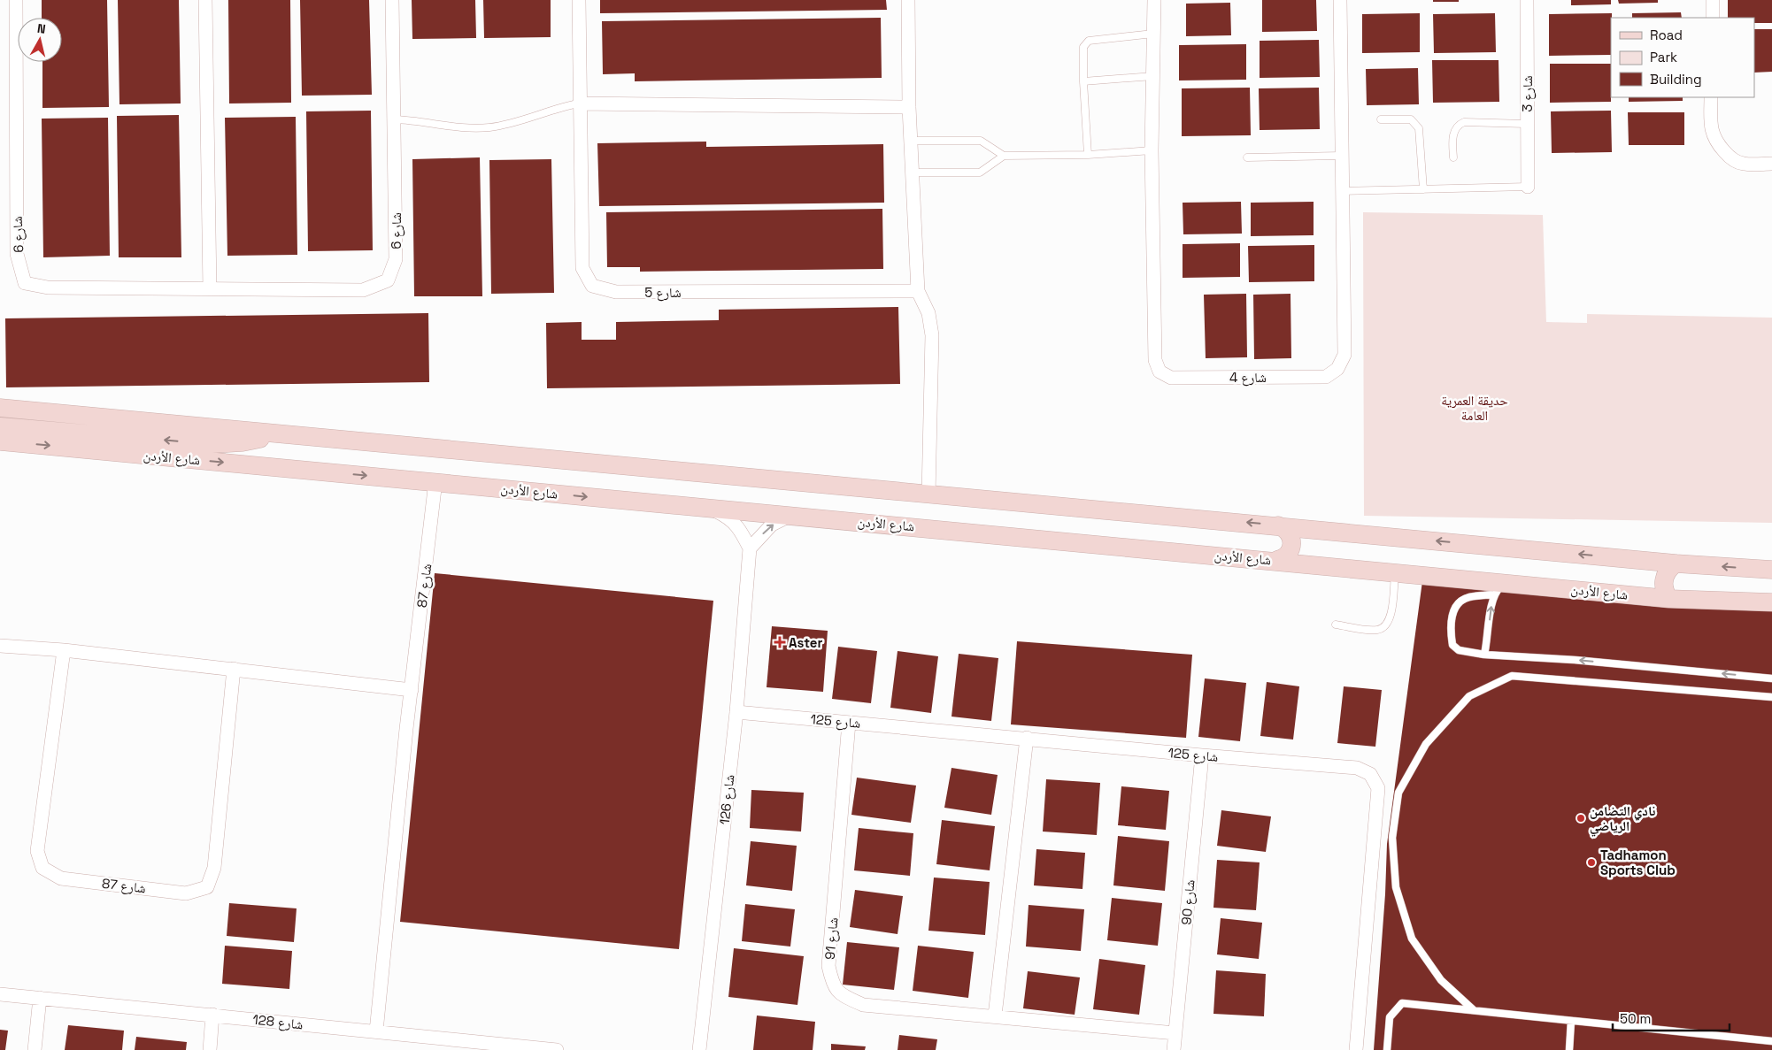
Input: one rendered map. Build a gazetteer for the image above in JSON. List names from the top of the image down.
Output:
{
  "streets": {
    "main road": ["شارع الأردن"],
    "street": [
      "شارع 3",
      "شارع 6",
      "شارع 5",
      "شارع 4",
      "شارع 87",
      "شارع 125",
      "شارع 126",
      "شارع 90",
      "شارع 91",
      "شارع 128"
    ]
  },
  "crossings": [
    ["شارع الأردن", "شارع 87"],
    ["شارع 87", "شارع 128"],
    ["شارع 125", "شارع 126"],
    ["شارع 125", "شارع 90"],
    ["شارع 125", "شارع 91"],
    ["شارع 90", "شارع 91"]
  ],
  "parks": ["حديقة العمرية العامة"],
  "places": {
    "health": ["Aster"],
    "other": ["نادي التضامن الرياضي", "Tadhamon Sports Club"]
  },
  "legend": ["Road", "Park", "Building"],
  "scale_bar": "50 m",
  "north": "top"
}
